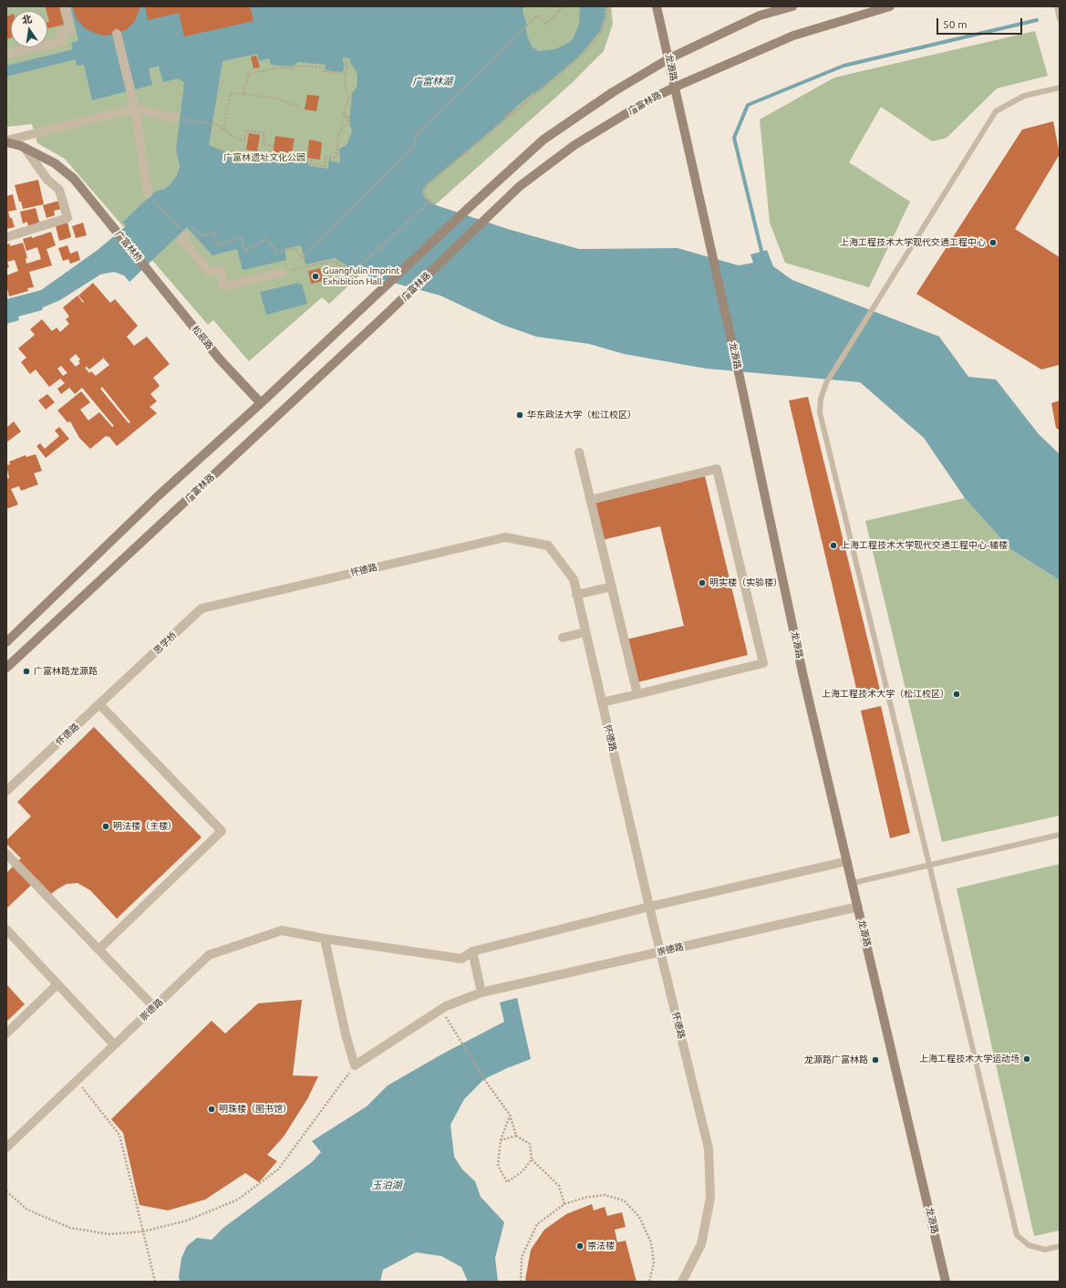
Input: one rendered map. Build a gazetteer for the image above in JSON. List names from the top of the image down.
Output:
{
  "streets": {
    "main road": [
      "龙源路",
      "广富林路",
      "广富林桥",
      "松辰路"
    ],
    "street": ["怀德路", "思学桥", "崇德路"]
  },
  "crossings": [
    ["龙源路", "广富林路"],
    ["龙源路", "崇德路"],
    ["广富林桥", "松辰路"],
    ["怀德路", "思学桥"],
    ["怀德路", "崇德路"]
  ],
  "water": ["广富林湖", "玉泊湖"],
  "parks": ["广富林遗址文化公园"],
  "places": [
    "上海工程技术大学现代交通工程中心",
    "Guangfulin Imprint Exhibition Hall",
    "华东政法大学（松江校区）",
    "上海工程技术大学现代交通工程中心-辅楼",
    "明实楼（实验楼）",
    "广富林路龙源路",
    "上海工程技术大学（松江校区）",
    "明法楼（主楼）",
    "上海工程技术大学运动场",
    "龙源路广富林路",
    "明珠楼（图书馆）",
    "崇法楼"
  ],
  "scale_bar": "50 m",
  "north": "top"
}
